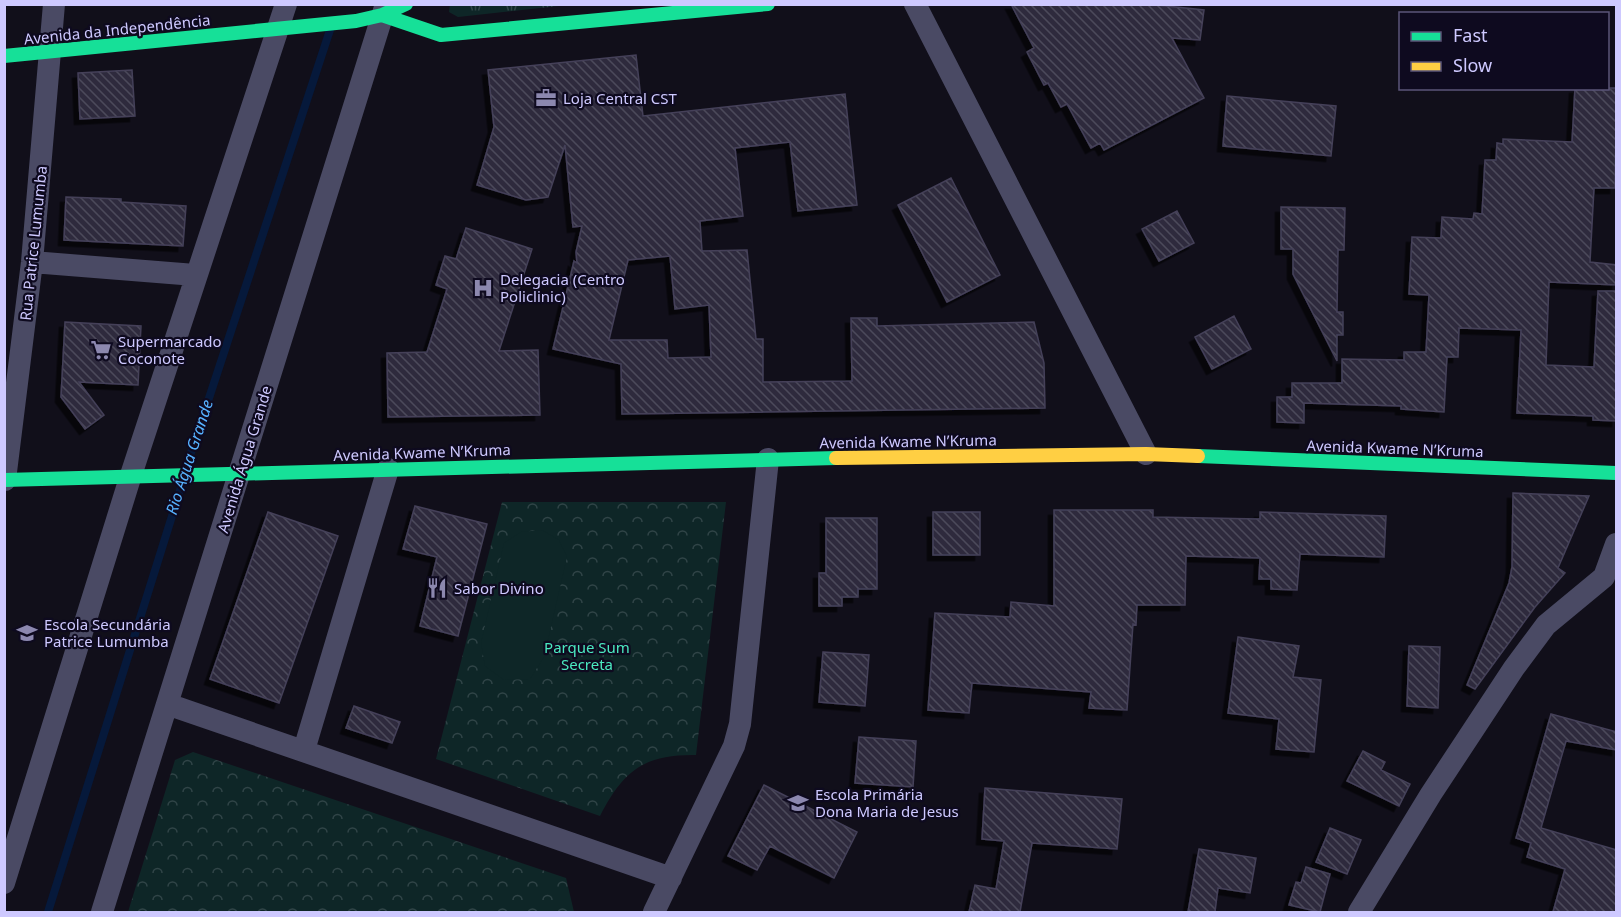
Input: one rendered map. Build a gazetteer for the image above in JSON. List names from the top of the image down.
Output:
{
  "streets": {
    "street": [
      "Avenida da Independência",
      "Rua Patrice Lumumba",
      "Avenida Kwame N’Kruma",
      "Avenida Água Grande"
    ]
  },
  "crossings": [
    ["Avenida da Independência", "Rua Patrice Lumumba"],
    ["Avenida da Independência", "Avenida Água Grande"],
    ["Rua Patrice Lumumba", "Avenida Kwame N’Kruma"],
    ["Avenida Kwame N’Kruma", "Avenida Água Grande"]
  ],
  "water": ["Rio Água Grande"],
  "parks": ["Parque Sum Secreta"],
  "places": {
    "office": ["Loja Central CST"],
    "hospital": ["Delegacia (Centro Policlinic)"],
    "supermarket": ["Supermarcado Coconote"],
    "restaurant": ["Sabor Divino"],
    "school or university": ["Escola Secundária Patrice Lumumba", "Escola Primária Dona Maria de Jesus"]
  },
  "legend": ["Fast", "Slow"]
}
